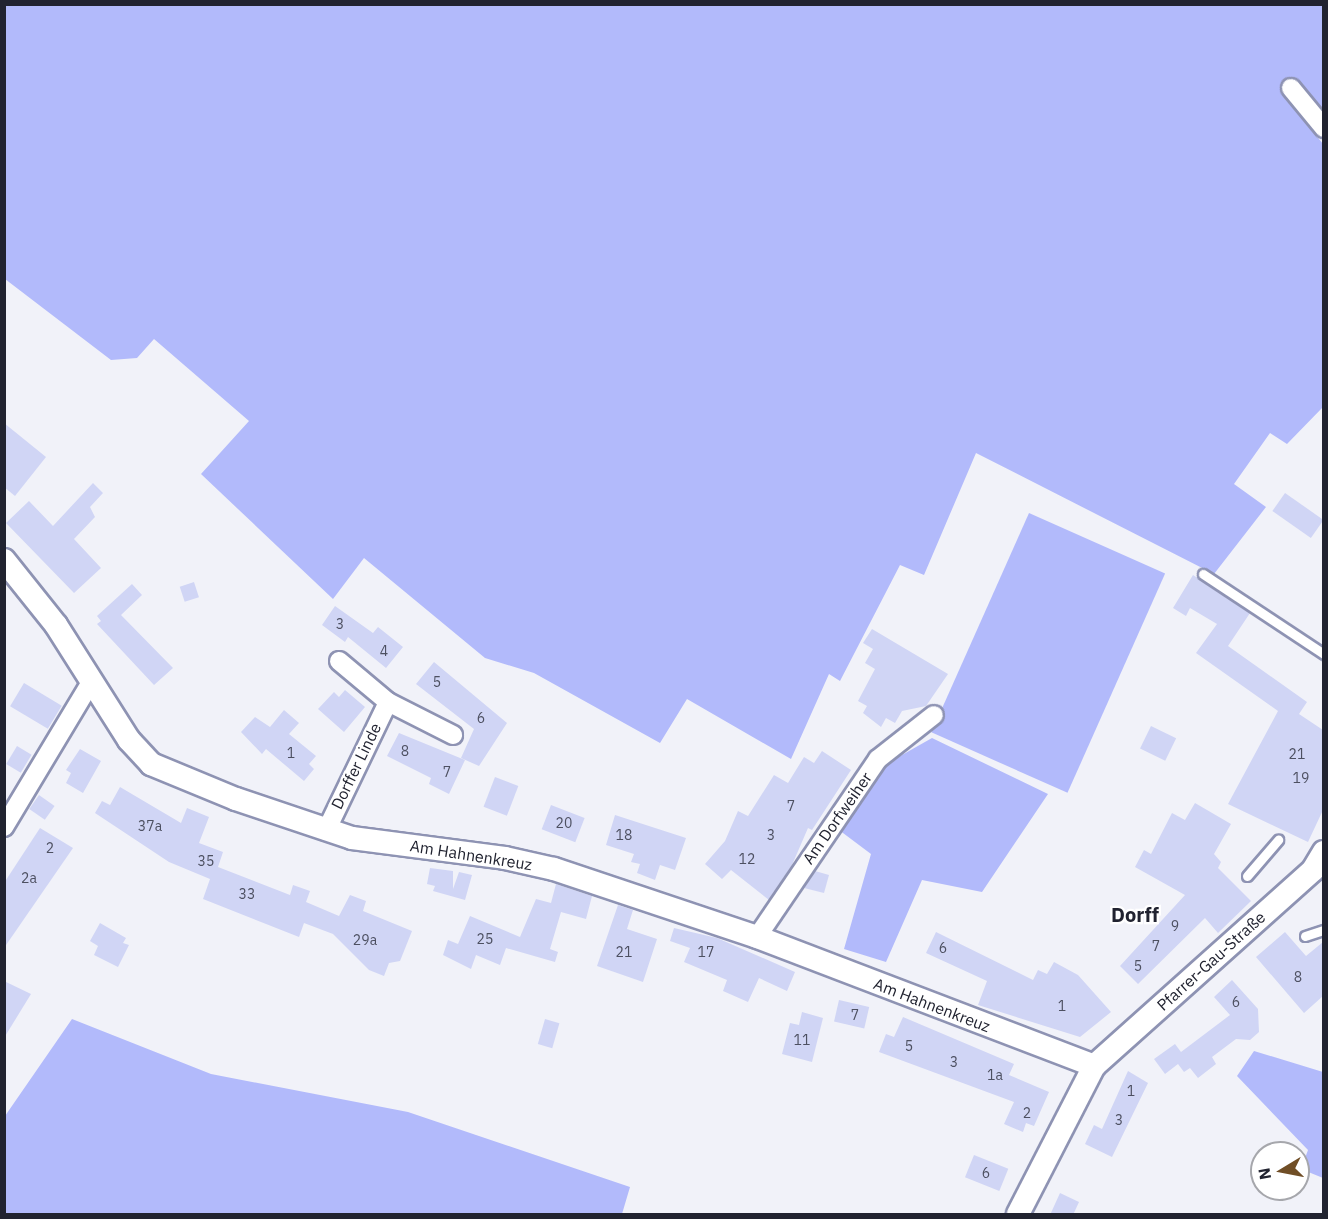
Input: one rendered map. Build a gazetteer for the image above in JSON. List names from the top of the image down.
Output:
{
  "streets": {
    "street": [
      "Dorffer Linde",
      "Am Dorfweiher",
      "Am Hahnenkreuz",
      "Pfarrer-Gau-Straße"
    ]
  },
  "crossings": [
    ["Dorffer Linde", "Am Hahnenkreuz"],
    ["Am Dorfweiher", "Am Hahnenkreuz"],
    ["Am Hahnenkreuz", "Pfarrer-Gau-Straße"]
  ],
  "districts": ["Dorff"],
  "house_numbers": [
    "3",
    "4",
    "5",
    "6",
    "8",
    "1",
    "21",
    "7",
    "19",
    "7",
    "20",
    "37a",
    "18",
    "3",
    "2",
    "12",
    "35",
    "2a",
    "33",
    "9",
    "25",
    "29a",
    "7",
    "6",
    "21",
    "17",
    "5",
    "8",
    "6",
    "1",
    "7",
    "11",
    "5",
    "3",
    "1a",
    "1",
    "2",
    "3",
    "6"
  ],
  "north": "left"
}
